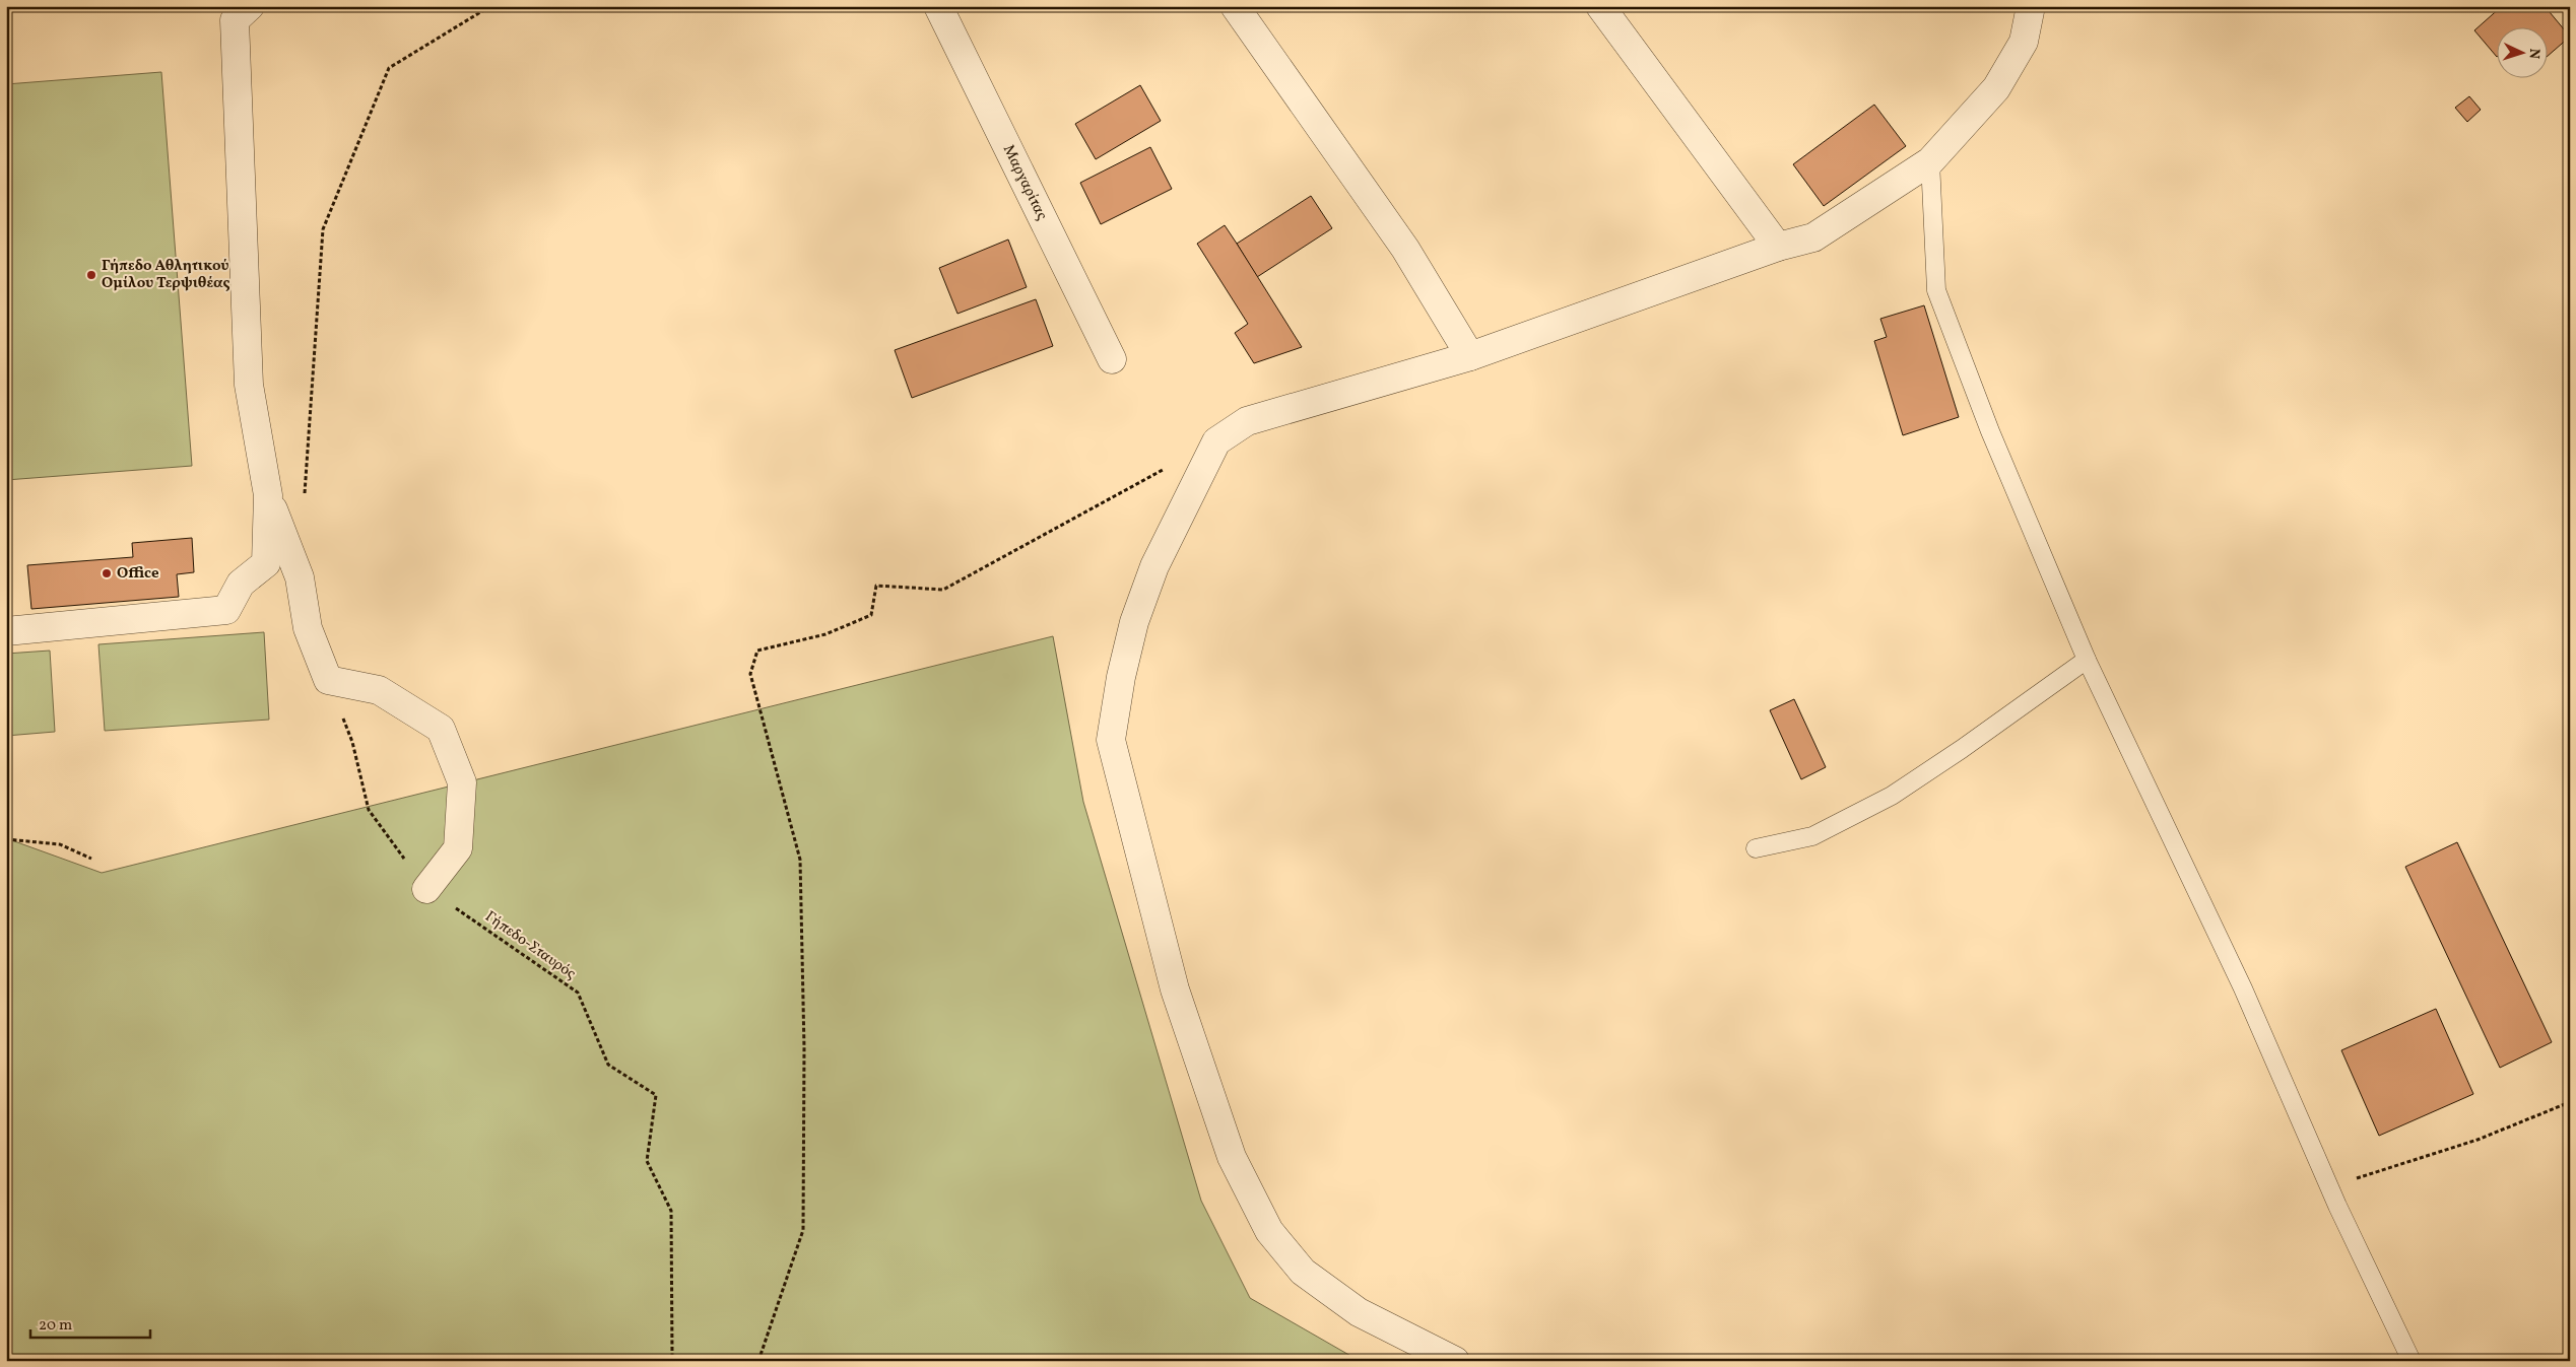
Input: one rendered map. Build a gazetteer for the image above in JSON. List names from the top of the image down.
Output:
{
  "streets": {
    "street": ["Μαργαρίτας"],
    "path": ["Γήπεδο-Σταυρός"]
  },
  "places": ["Γήπεδο Αθλητικού Ομίλου Τερψιθέας", "Office"],
  "scale_bar": "20 m",
  "north": "right"
}
